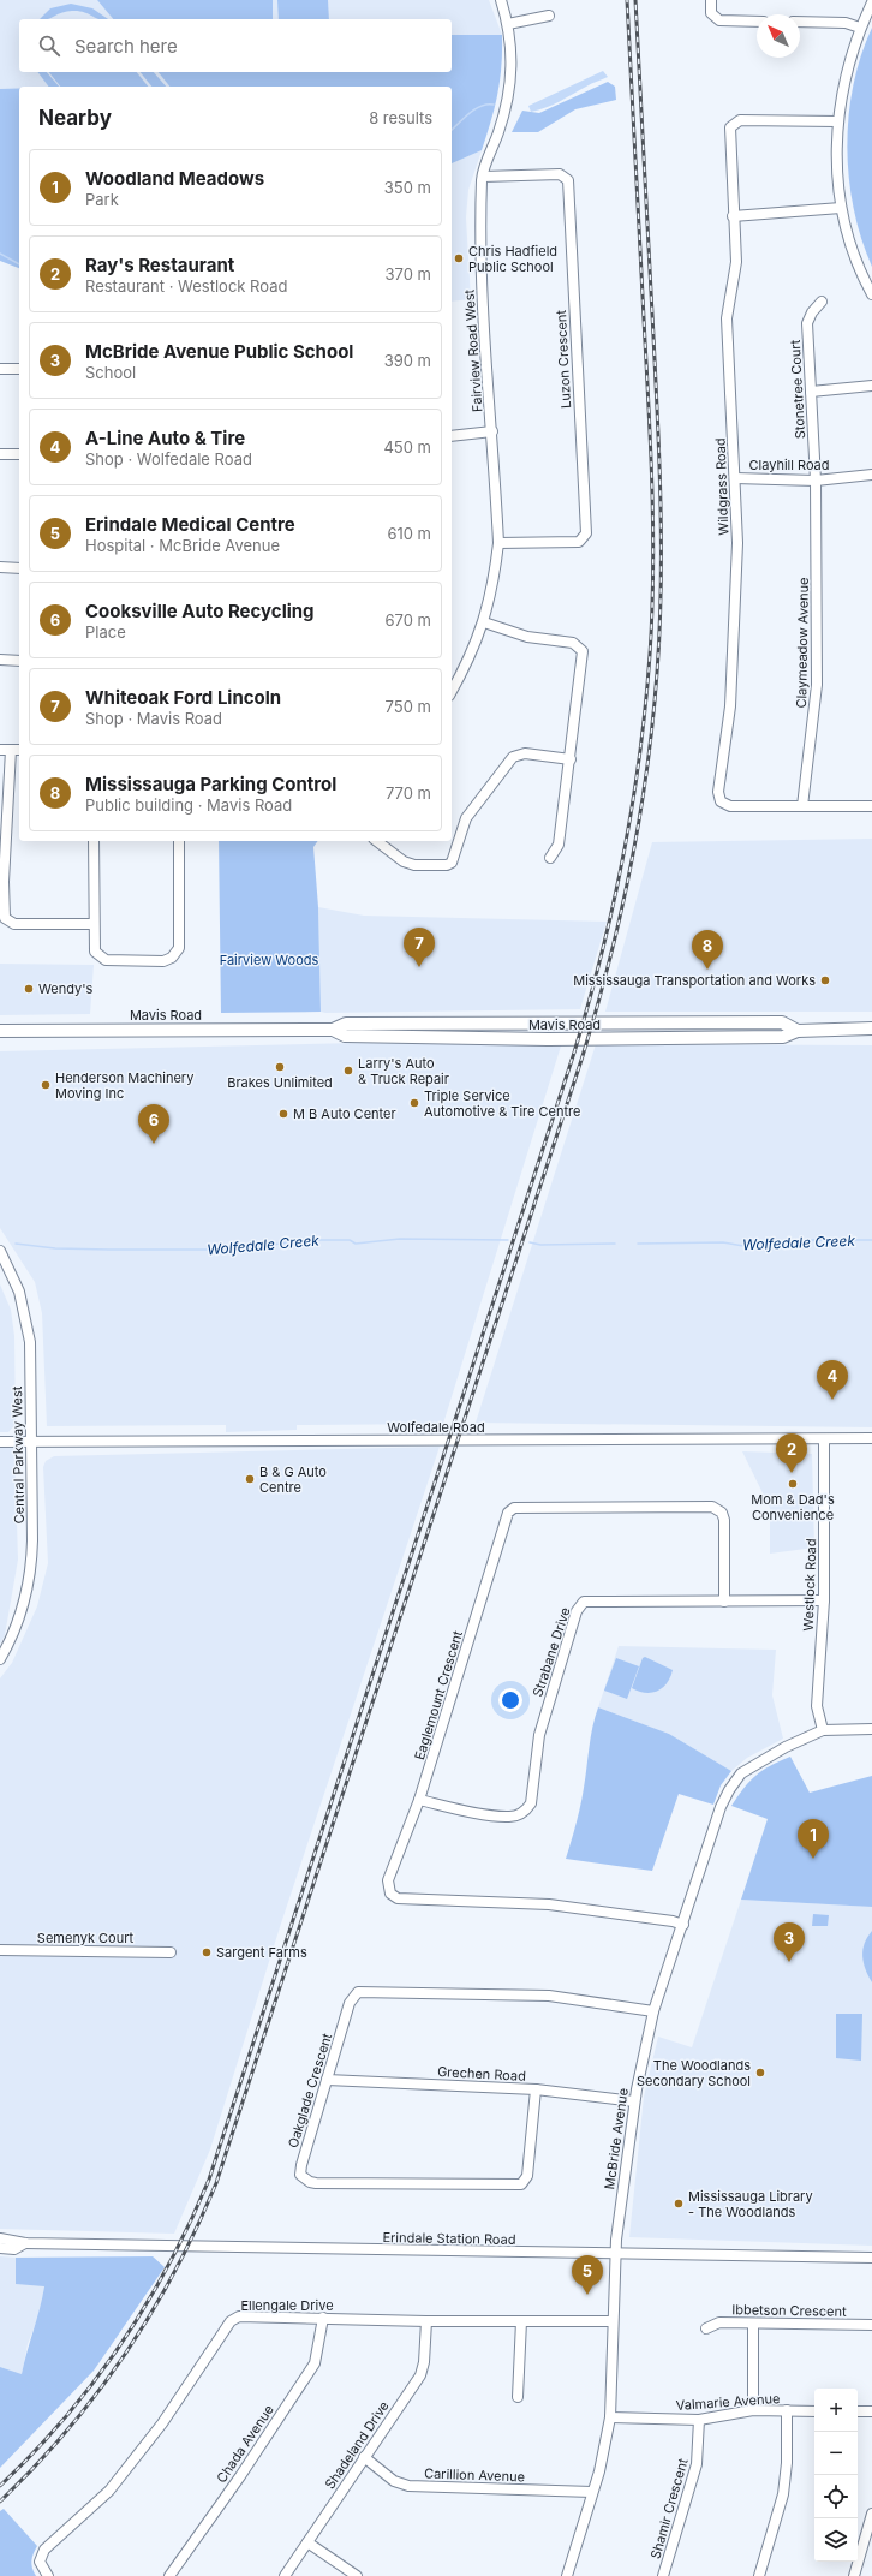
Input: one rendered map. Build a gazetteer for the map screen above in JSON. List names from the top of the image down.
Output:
{
  "streets": {
    "main road": ["Mavis Road"],
    "street": [
      "Fairview Road West",
      "Luzon Crescent",
      "Stonetree Court",
      "Clayhill Road",
      "Wildgrass Road",
      "Claymeadow Avenue",
      "Wolfedale Road",
      "Central Parkway West",
      "Westlock Road",
      "Strabane Drive",
      "Eaglemount Crescent",
      "Semenyk Court",
      "Grechen Road",
      "Oakglade Crescent",
      "McBride Avenue",
      "Erindale Station Road",
      "Ellengale Drive",
      "Ibbetson Crescent",
      "Valmarie Avenue",
      "Chada Avenue",
      "Shadeland Drive",
      "Carillion Avenue",
      "Shamir Crescent"
    ]
  },
  "crossings": [
    ["Fairview Road West", "Luzon Crescent"],
    ["Stonetree Court", "Clayhill Road"],
    ["Stonetree Court", "Claymeadow Avenue"],
    ["Clayhill Road", "Wildgrass Road"],
    ["Clayhill Road", "Claymeadow Avenue"],
    ["Wildgrass Road", "Claymeadow Avenue"],
    ["Wolfedale Road", "Central Parkway West"],
    ["Wolfedale Road", "Westlock Road"],
    ["Westlock Road", "Strabane Drive"],
    ["Westlock Road", "McBride Avenue"],
    ["Strabane Drive", "Eaglemount Crescent"],
    ["Eaglemount Crescent", "McBride Avenue"],
    ["Grechen Road", "Oakglade Crescent"],
    ["Grechen Road", "McBride Avenue"],
    ["Oakglade Crescent", "McBride Avenue"],
    ["McBride Avenue", "Erindale Station Road"],
    ["McBride Avenue", "Ellengale Drive"],
    ["McBride Avenue", "Valmarie Avenue"],
    ["McBride Avenue", "Carillion Avenue"],
    ["Ellengale Drive", "Chada Avenue"],
    ["Ellengale Drive", "Shadeland Drive"],
    ["Valmarie Avenue", "Shamir Crescent"],
    ["Shadeland Drive", "Carillion Avenue"]
  ],
  "water": ["Wolfedale Creek"],
  "parks": ["Fairview Woods"],
  "places": [
    "Chris Hadfield Public School",
    "Mississauga Transportation and Works",
    "Wendy's",
    "Brakes Unlimited",
    "Larry's Auto & Truck Repair",
    "Henderson Machinery Moving Inc",
    "Triple Service Automotive & Tire Centre",
    "M B Auto Center",
    "B & G Auto Centre",
    "Mom & Dad's Convenience",
    "Sargent Farms",
    "The Woodlands Secondary School",
    "Mississauga Library - The Woodlands"
  ],
  "north": "top left",
  "page": {
    "search": "Search here",
    "heading": ["Nearby", "8 results"],
    "list": [
      {
        "mark": "1",
        "name": "Woodland Meadows",
        "note": "Park",
        "value": "350 m"
      },
      {
        "mark": "2",
        "name": "Ray's Restaurant",
        "note": "Restaurant · Westlock Road",
        "value": "370 m"
      },
      {
        "mark": "3",
        "name": "McBride Avenue Public School",
        "note": "School",
        "value": "390 m"
      },
      {
        "mark": "4",
        "name": "A-Line Auto & Tire",
        "note": "Shop · Wolfedale Road",
        "value": "450 m"
      },
      {
        "mark": "5",
        "name": "Erindale Medical Centre",
        "note": "Hospital · McBride Avenue",
        "value": "610 m"
      },
      {
        "mark": "6",
        "name": "Cooksville Auto Recycling",
        "note": "Place",
        "value": "670 m"
      },
      {
        "mark": "7",
        "name": "Whiteoak Ford Lincoln",
        "note": "Shop · Mavis Road",
        "value": "750 m"
      },
      {
        "mark": "8",
        "name": "Mississauga Parking Control",
        "note": "Public building · Mavis Road",
        "value": "770 m"
      }
    ],
    "pins": [
      "7",
      "8",
      "6",
      "4",
      "2",
      "1",
      "3",
      "5"
    ],
    "map_buttons": ["+", "−"]
  }
}
